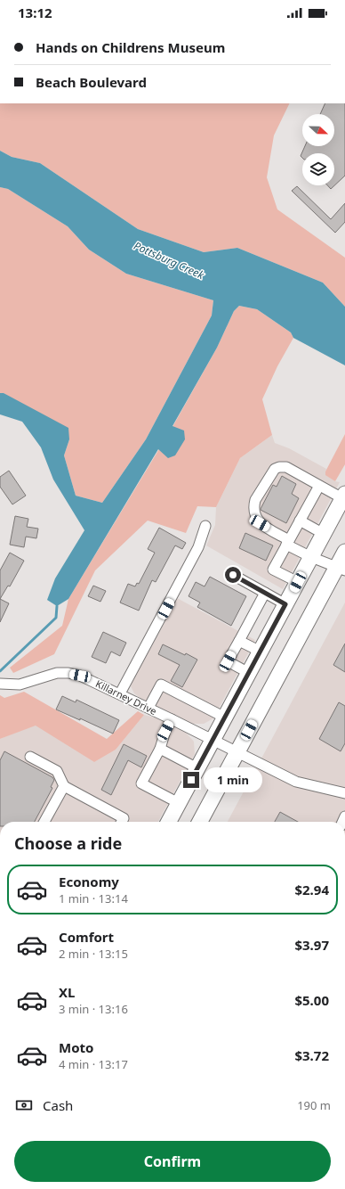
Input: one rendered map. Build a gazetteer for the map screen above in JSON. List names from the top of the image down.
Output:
{
  "streets": {
    "street": ["Killarney Drive"]
  },
  "water": ["Pottsburg Creek"],
  "north": "right",
  "page": {
    "status": "13:12",
    "banner": ["Hands on Childrens Museum", "Beach Boulevard"],
    "bubble": "1 min",
    "heading": "Choose a ride",
    "list": [
      {
        "name": "Economy",
        "note": "1 min · 13:14",
        "value": "$2.94"
      },
      {
        "name": "Comfort",
        "note": "2 min · 13:15",
        "value": "$3.97"
      },
      {
        "name": "XL",
        "note": "3 min · 13:16",
        "value": "$5.00"
      },
      {
        "name": "Moto",
        "note": "4 min · 13:17",
        "value": "$3.72"
      }
    ],
    "pay": ["Cash", "190 m"],
    "buttons": "Confirm"
  }
}
